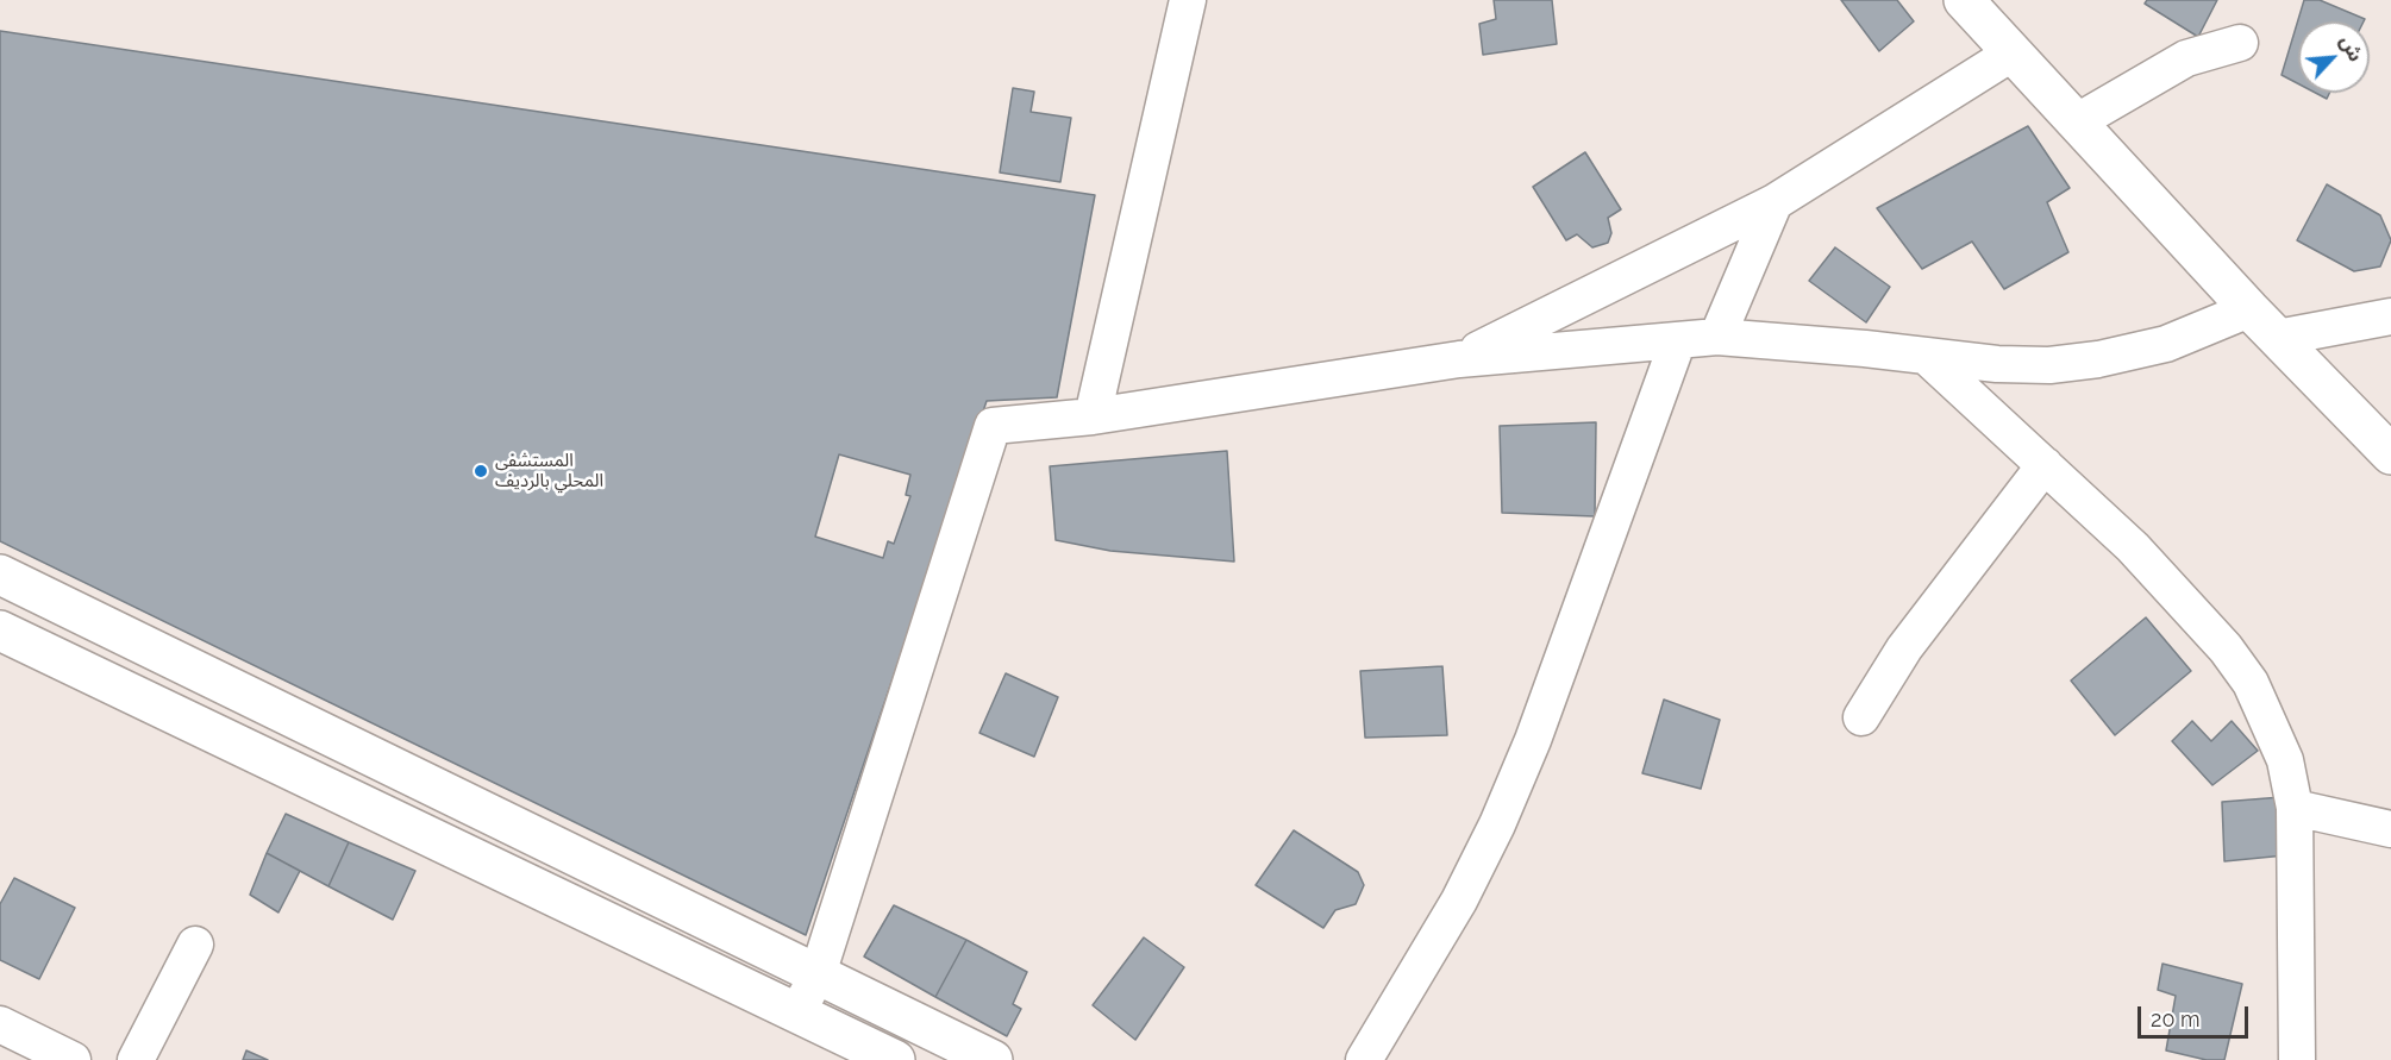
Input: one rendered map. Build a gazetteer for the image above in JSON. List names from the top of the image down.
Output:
{
  "places": ["المستشفى المحلي بالرديف"],
  "scale_bar": "20 m",
  "north": "top right"
}
